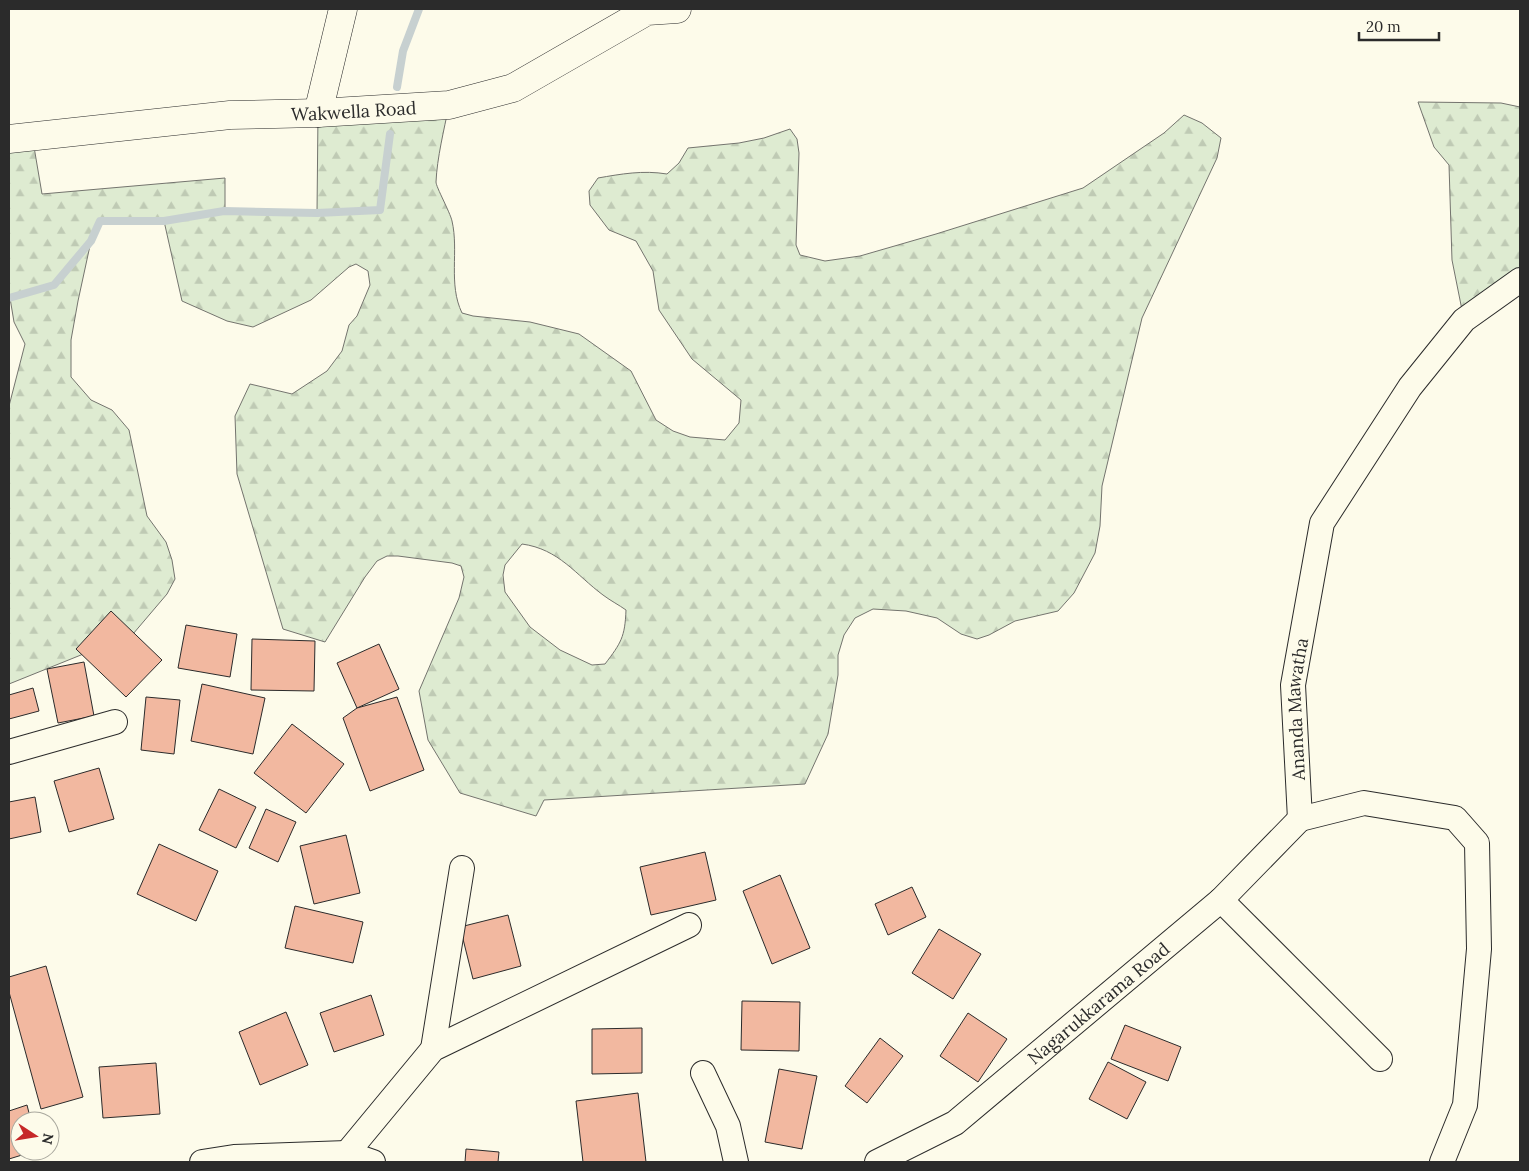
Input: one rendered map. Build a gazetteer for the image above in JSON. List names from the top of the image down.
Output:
{
  "streets": {
    "main road": ["Wakwella Road"],
    "street": ["Ananda Mawatha", "Nagarukkarama Road"]
  },
  "crossings": [
    ["Ananda Mawatha", "Nagarukkarama Road"]
  ],
  "scale_bar": "20 m",
  "north": "right"
}
